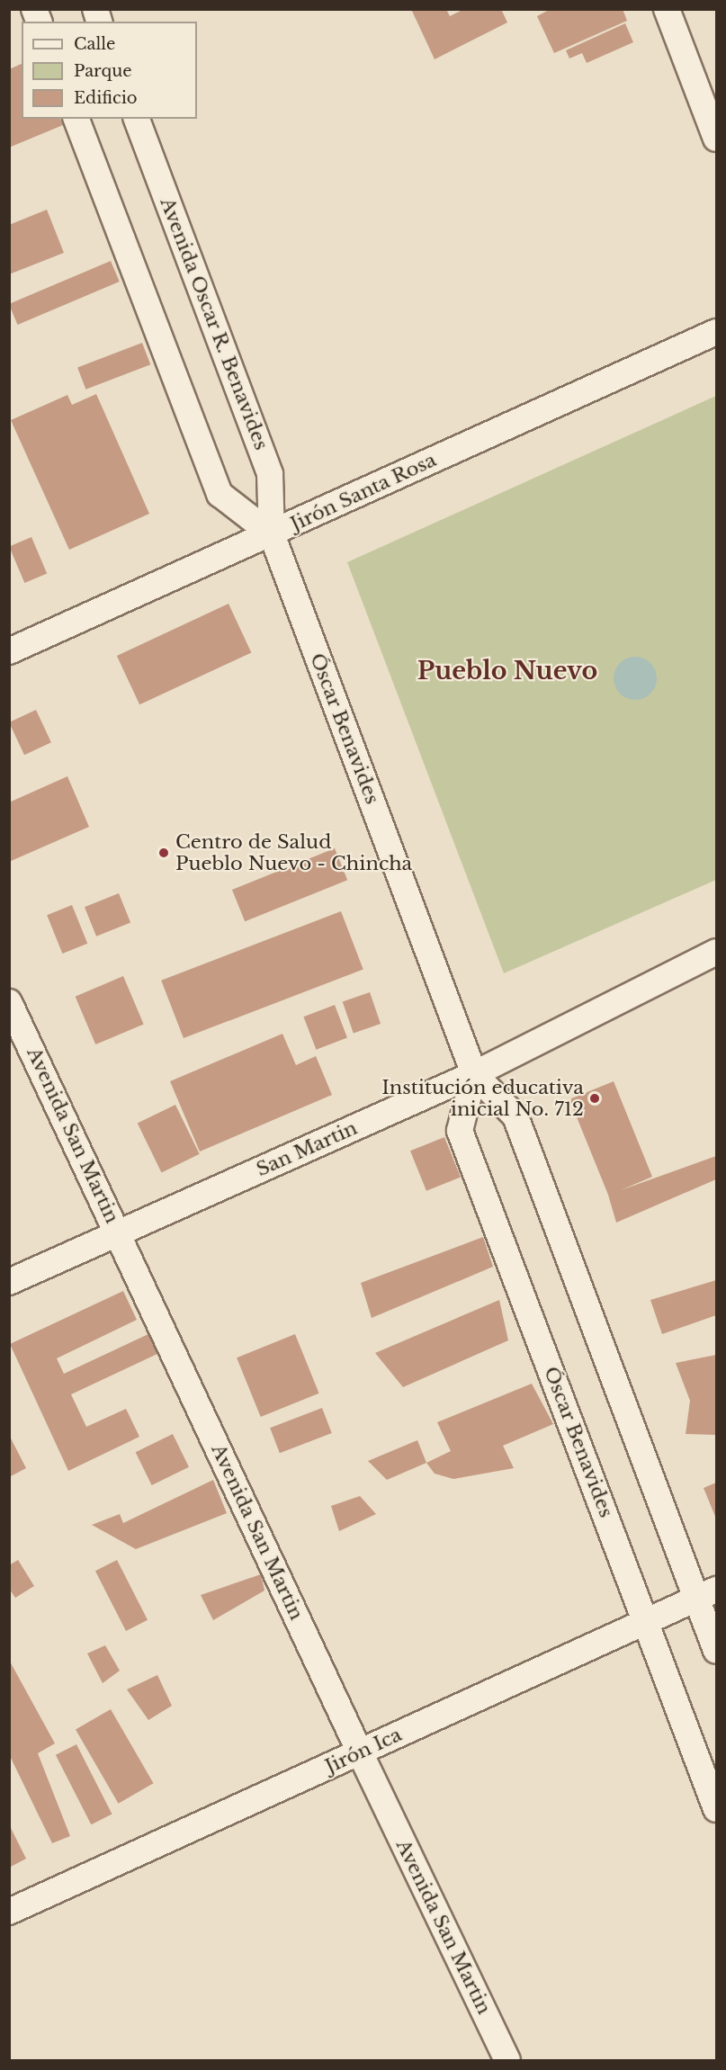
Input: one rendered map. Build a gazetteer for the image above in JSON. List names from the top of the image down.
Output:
{
  "streets": {
    "street": [
      "Avenida Oscar R. Benavides",
      "Jirón Santa Rosa",
      "Óscar Benavides",
      "Avenida San Martin",
      "San Martin",
      "Jirón Ica"
    ]
  },
  "crossings": [
    ["Avenida Oscar R. Benavides", "Jirón Santa Rosa"],
    ["Avenida Oscar R. Benavides", "Óscar Benavides"],
    ["Jirón Santa Rosa", "Óscar Benavides"],
    ["Óscar Benavides", "San Martin"],
    ["Óscar Benavides", "Jirón Ica"],
    ["Avenida San Martin", "San Martin"],
    ["Avenida San Martin", "Jirón Ica"]
  ],
  "districts": ["Pueblo Nuevo"],
  "places": ["Centro de Salud Pueblo Nuevo - Chincha", "Institución educativa inicial No. 712"],
  "legend": ["Calle", "Parque", "Edificio"]
}
